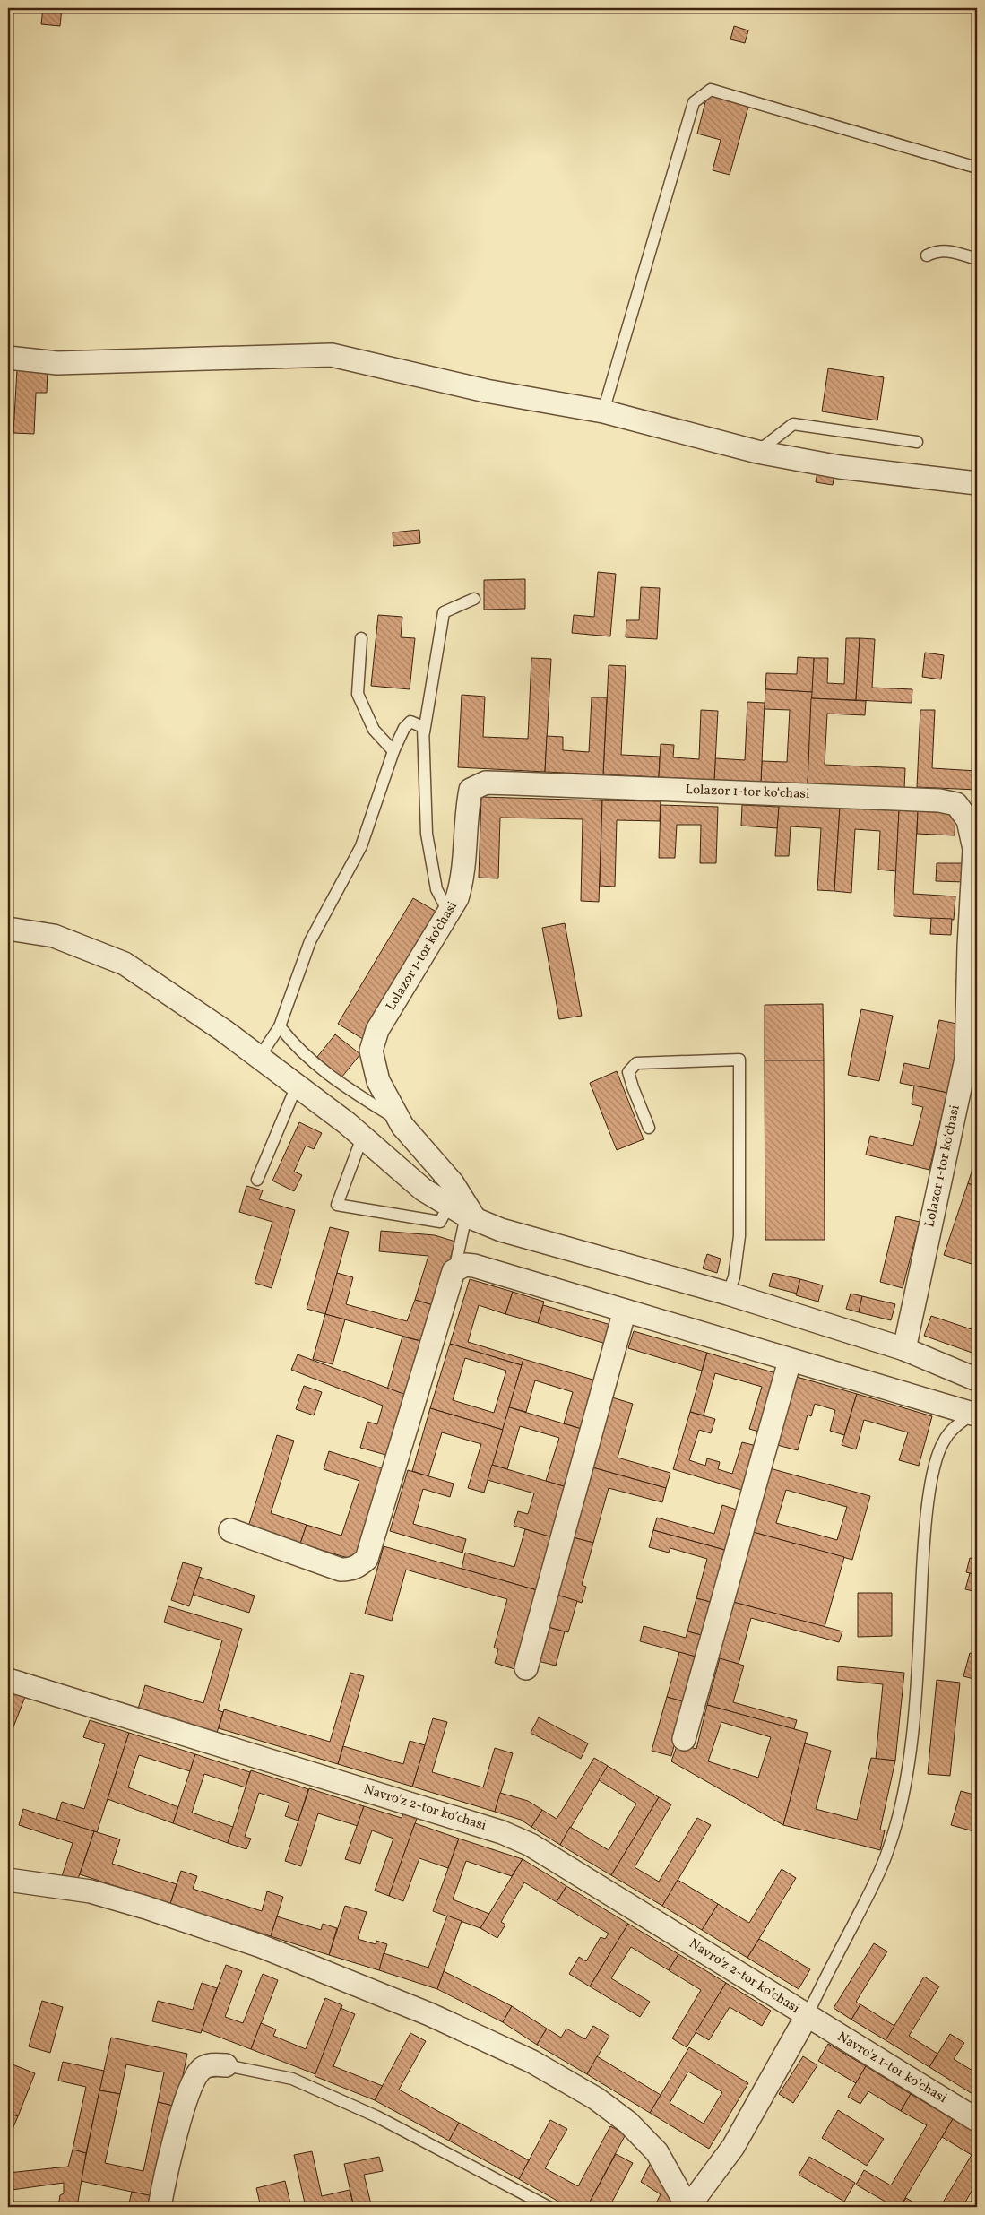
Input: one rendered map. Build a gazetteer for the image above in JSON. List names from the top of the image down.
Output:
{
  "streets": {
    "street": ["Lolazor 1-tor ko‘chasi"]
  }
}
